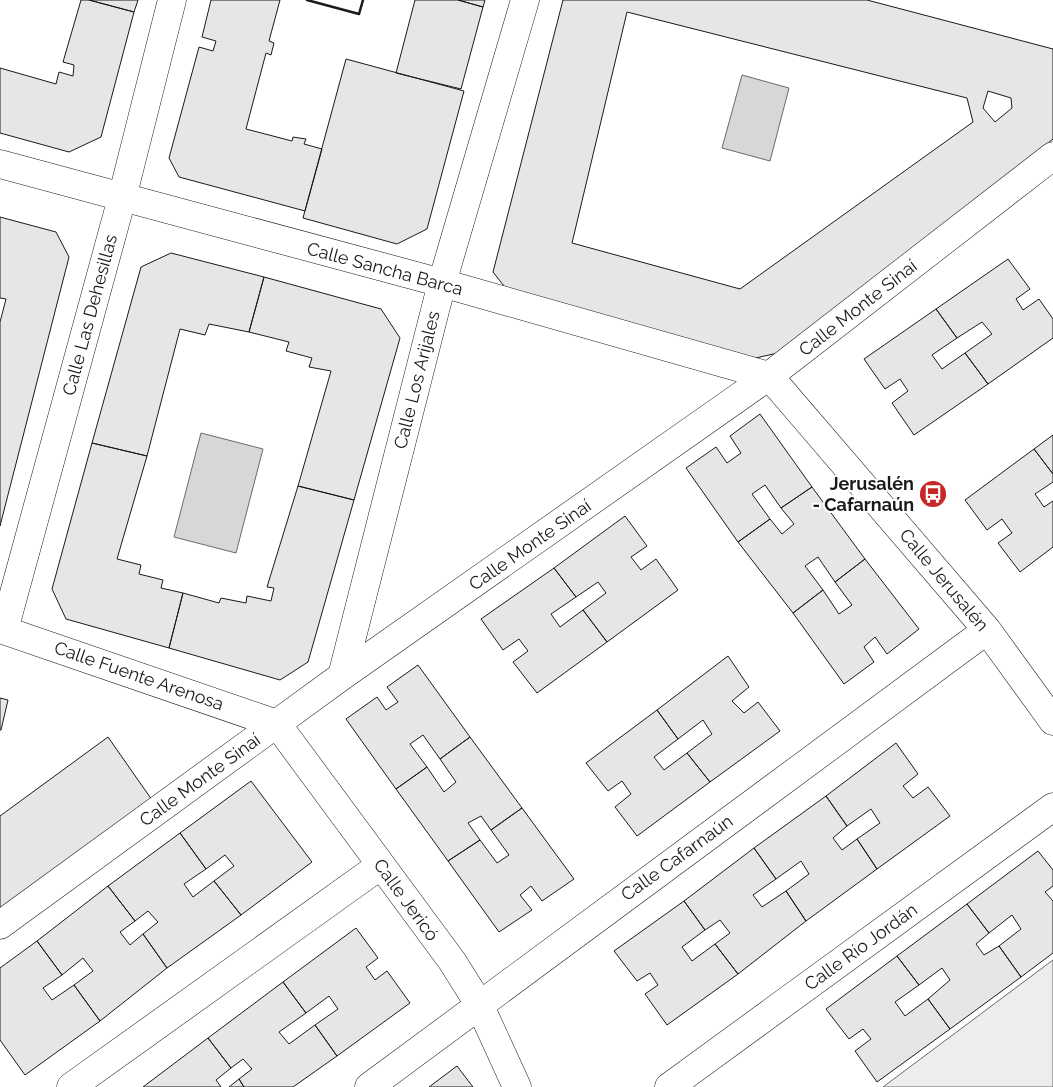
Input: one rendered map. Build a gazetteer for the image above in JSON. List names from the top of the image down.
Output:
{
  "streets": {
    "street": [
      "Calle Sancha Barca",
      "Calle Monte Sinaí",
      "Calle Las Dehesillas",
      "Calle Los Arijales",
      "Calle Jerusalén",
      "Calle Fuente Arenosa",
      "Calle Cafarnaún",
      "Calle Jericó",
      "Calle Río Jordán"
    ]
  },
  "crossings": [
    ["Calle Sancha Barca", "Calle Monte Sinaí"],
    ["Calle Sancha Barca", "Calle Las Dehesillas"],
    ["Calle Sancha Barca", "Calle Los Arijales"],
    ["Calle Sancha Barca", "Calle Jerusalén"],
    ["Calle Monte Sinaí", "Calle Los Arijales"],
    ["Calle Monte Sinaí", "Calle Jerusalén"],
    ["Calle Monte Sinaí", "Calle Fuente Arenosa"],
    ["Calle Monte Sinaí", "Calle Jericó"],
    ["Calle Las Dehesillas", "Calle Fuente Arenosa"],
    ["Calle Jerusalén", "Calle Cafarnaún"],
    ["Calle Fuente Arenosa", "Calle Jericó"],
    ["Calle Cafarnaún", "Calle Jericó"]
  ],
  "places": {
    "bus stop": ["Jerusalén - Cafarnaún"]
  }
}
